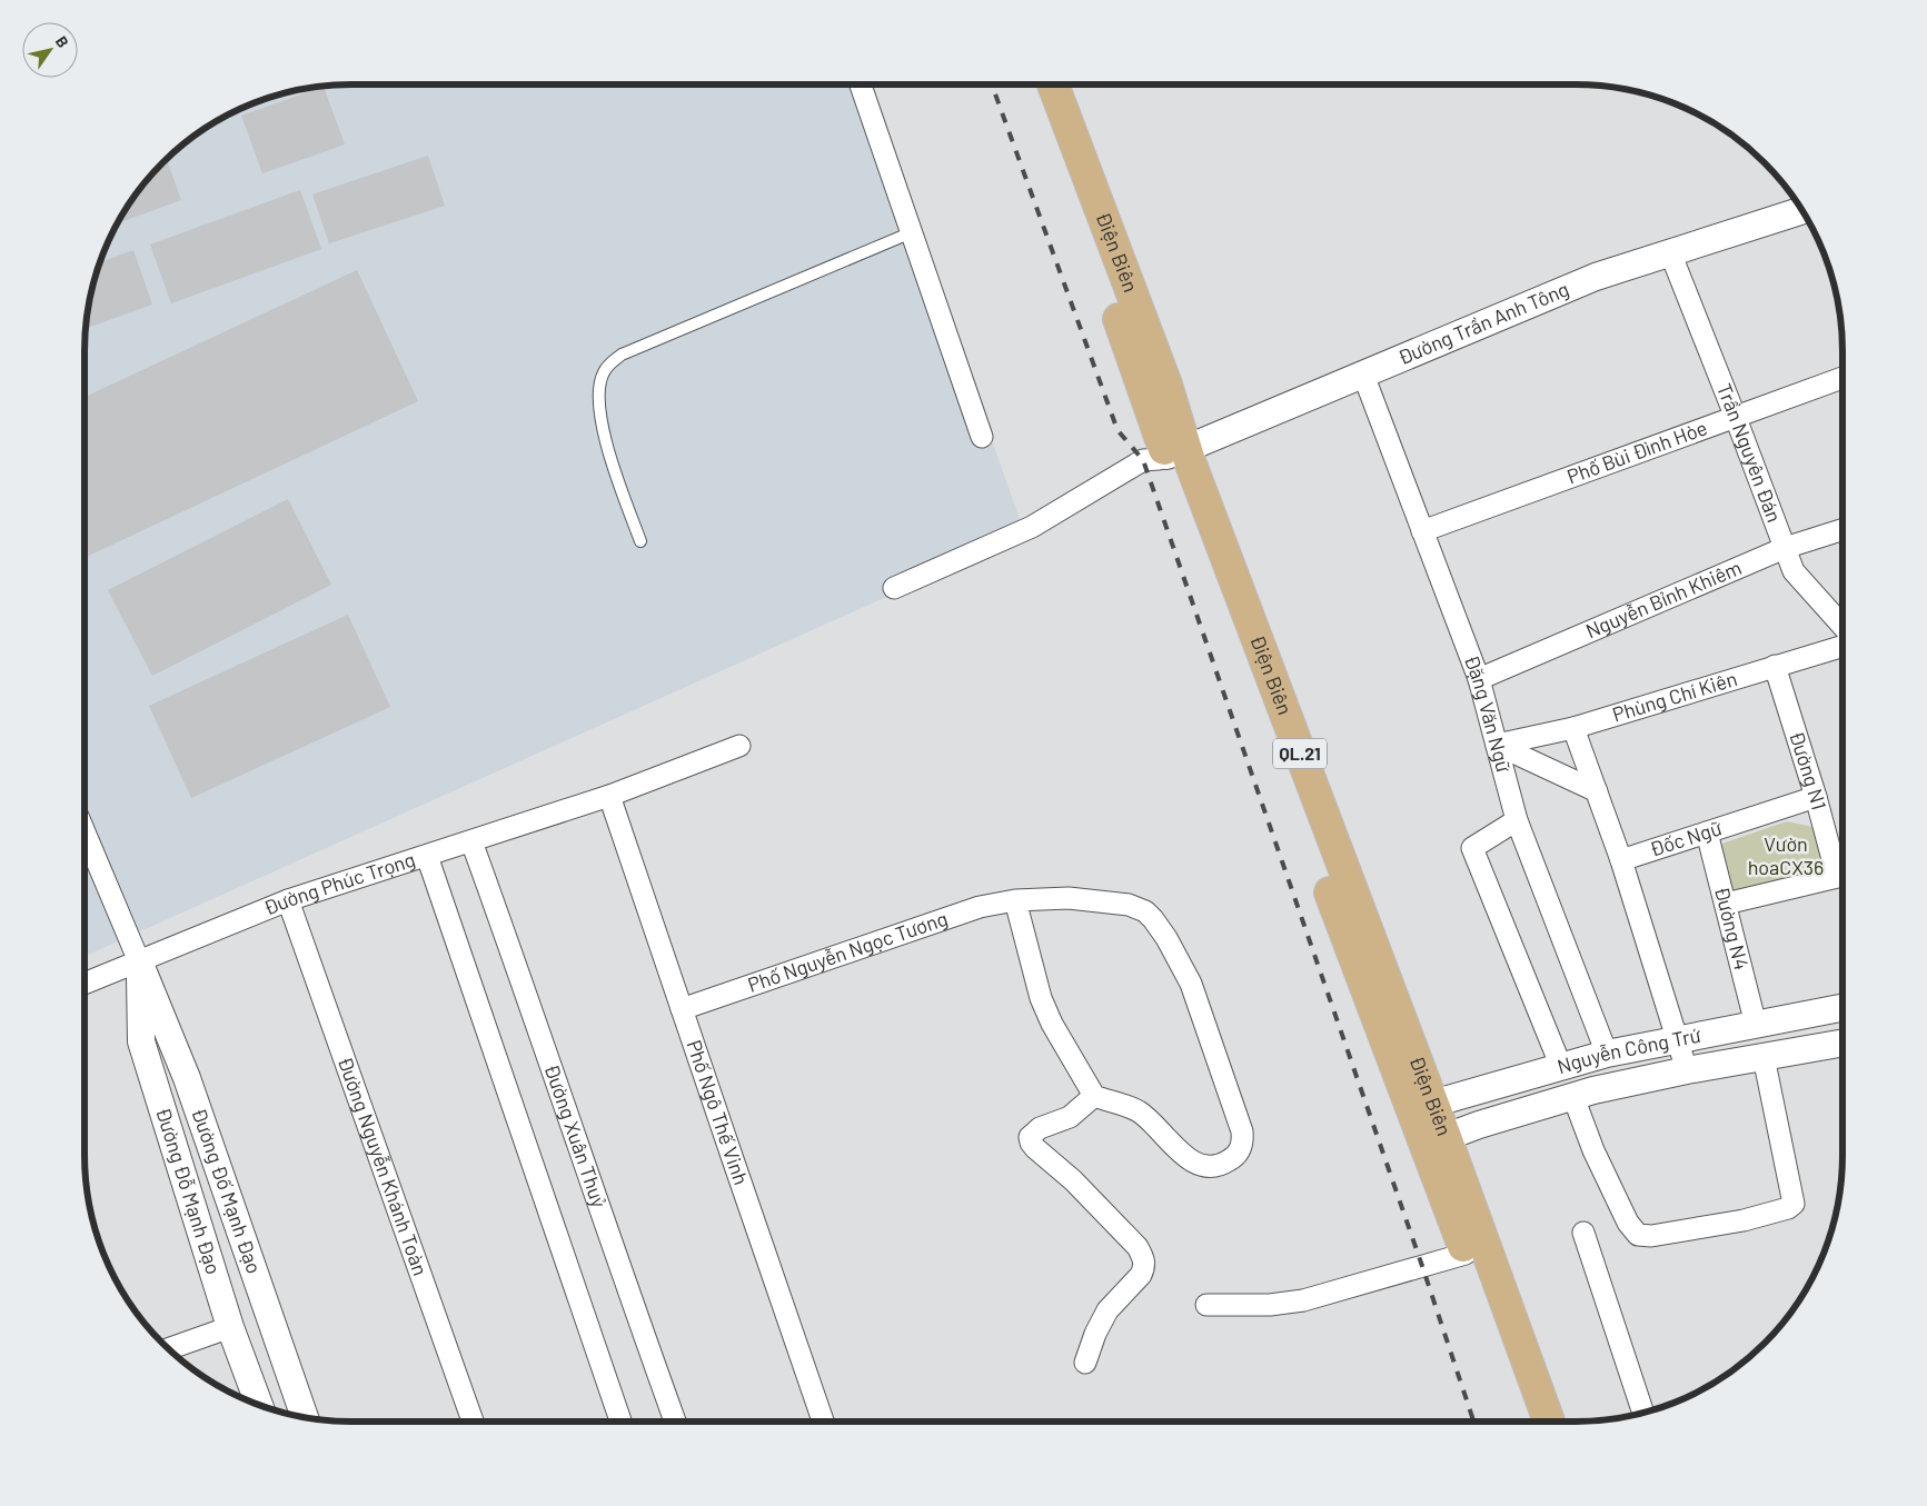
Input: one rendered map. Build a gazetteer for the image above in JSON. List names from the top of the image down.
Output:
{
  "streets": {
    "main road": ["Điện Biên", "QL.21"],
    "street": [
      "Đường Trần Anh Tông",
      "Trần Nguyên Đán",
      "Phố Bùi Đình Hòe",
      "Nguyễn Bỉnh Khiêm",
      "Phùng Chí Kiên",
      "Đặng Văn Ngữ",
      "Đường N1",
      "Đốc Ngữ",
      "Đường Phúc Trọng",
      "Đường N4",
      "Phố Nguyễn Ngọc Tương",
      "Nguyễn Công Trứ",
      "Phố Ngô Thế Vinh",
      "Đường Xuân Thuỷ",
      "Đường Nguyễn Khánh Toàn",
      "Đường Đỗ Mạnh Đạo",
      "Đường Đố Mạnh Đạo"
    ]
  },
  "crossings": [
    ["Điện Biên", "Đường Trần Anh Tông"],
    ["Điện Biên", "Nguyễn Công Trứ"],
    ["Đường Trần Anh Tông", "Trần Nguyên Đán"],
    ["Đường Trần Anh Tông", "Đặng Văn Ngữ"],
    ["Trần Nguyên Đán", "Phố Bùi Đình Hòe"],
    ["Trần Nguyên Đán", "Nguyễn Bỉnh Khiêm"],
    ["Phố Bùi Đình Hòe", "Đặng Văn Ngữ"],
    ["Nguyễn Bỉnh Khiêm", "Đặng Văn Ngữ"],
    ["Phùng Chí Kiên", "Đặng Văn Ngữ"],
    ["Phùng Chí Kiên", "Đường N1"],
    ["Đặng Văn Ngữ", "Nguyễn Công Trứ"],
    ["Đường N1", "Đốc Ngữ"],
    ["Đốc Ngữ", "Đường N4"],
    ["Đường Phúc Trọng", "Phố Ngô Thế Vinh"],
    ["Đường Phúc Trọng", "Đường Xuân Thuỷ"],
    ["Đường Phúc Trọng", "Đường Nguyễn Khánh Toàn"],
    ["Đường Phúc Trọng", "Đường Đỗ Mạnh Đạo"],
    ["Đường Phúc Trọng", "Đường Đố Mạnh Đạo"],
    ["Đường N4", "Nguyễn Công Trứ"],
    ["Phố Nguyễn Ngọc Tương", "Phố Ngô Thế Vinh"],
    ["Đường Đỗ Mạnh Đạo", "Đường Đố Mạnh Đạo"]
  ],
  "parks": ["Vườn hoaCX36"],
  "north": "top right"
}
